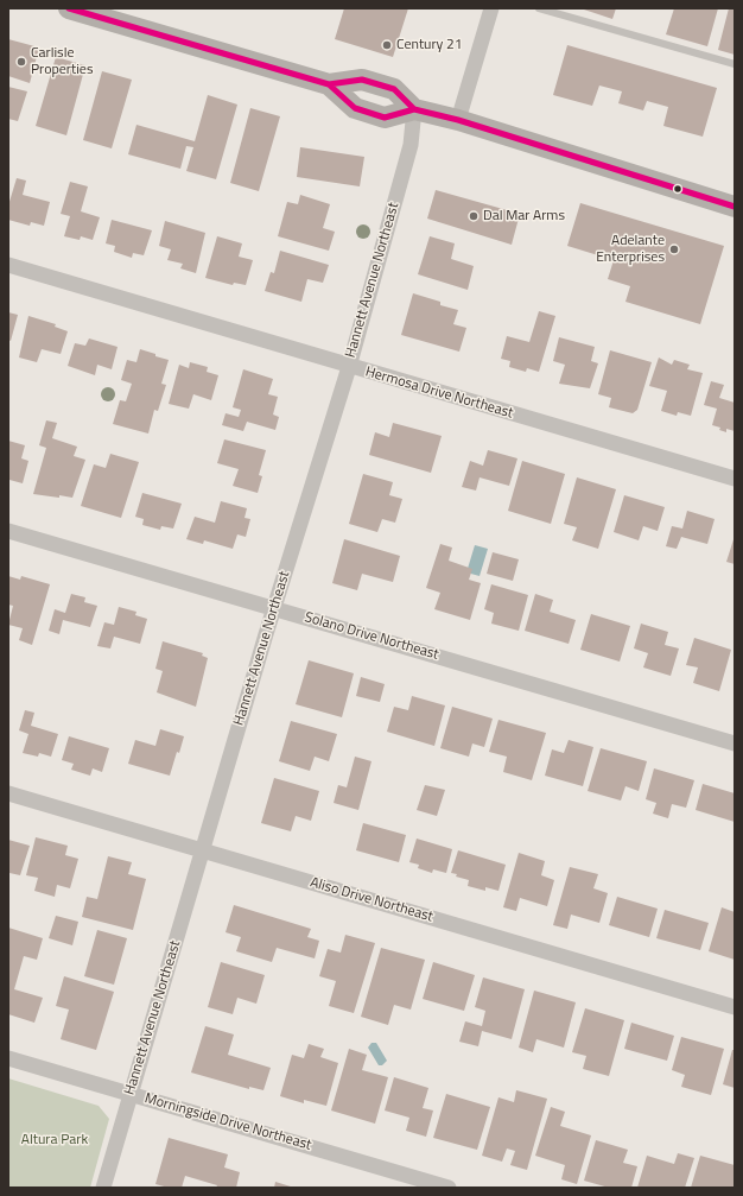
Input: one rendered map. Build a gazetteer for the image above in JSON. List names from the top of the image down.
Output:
{
  "streets": {
    "street": [
      "Hannett Avenue Northeast",
      "Hermosa Drive Northeast",
      "Solano Drive Northeast",
      "Aliso Drive Northeast",
      "Morningside Drive Northeast"
    ]
  },
  "crossings": [
    ["Hannett Avenue Northeast", "Hermosa Drive Northeast"],
    ["Hannett Avenue Northeast", "Solano Drive Northeast"],
    ["Hannett Avenue Northeast", "Aliso Drive Northeast"],
    ["Hannett Avenue Northeast", "Morningside Drive Northeast"]
  ],
  "parks": ["Altura Park"],
  "places": [
    "Century 21",
    "Carlisle Properties",
    "Dal Mar Arms",
    "Adelante Enterprises"
  ]
}
